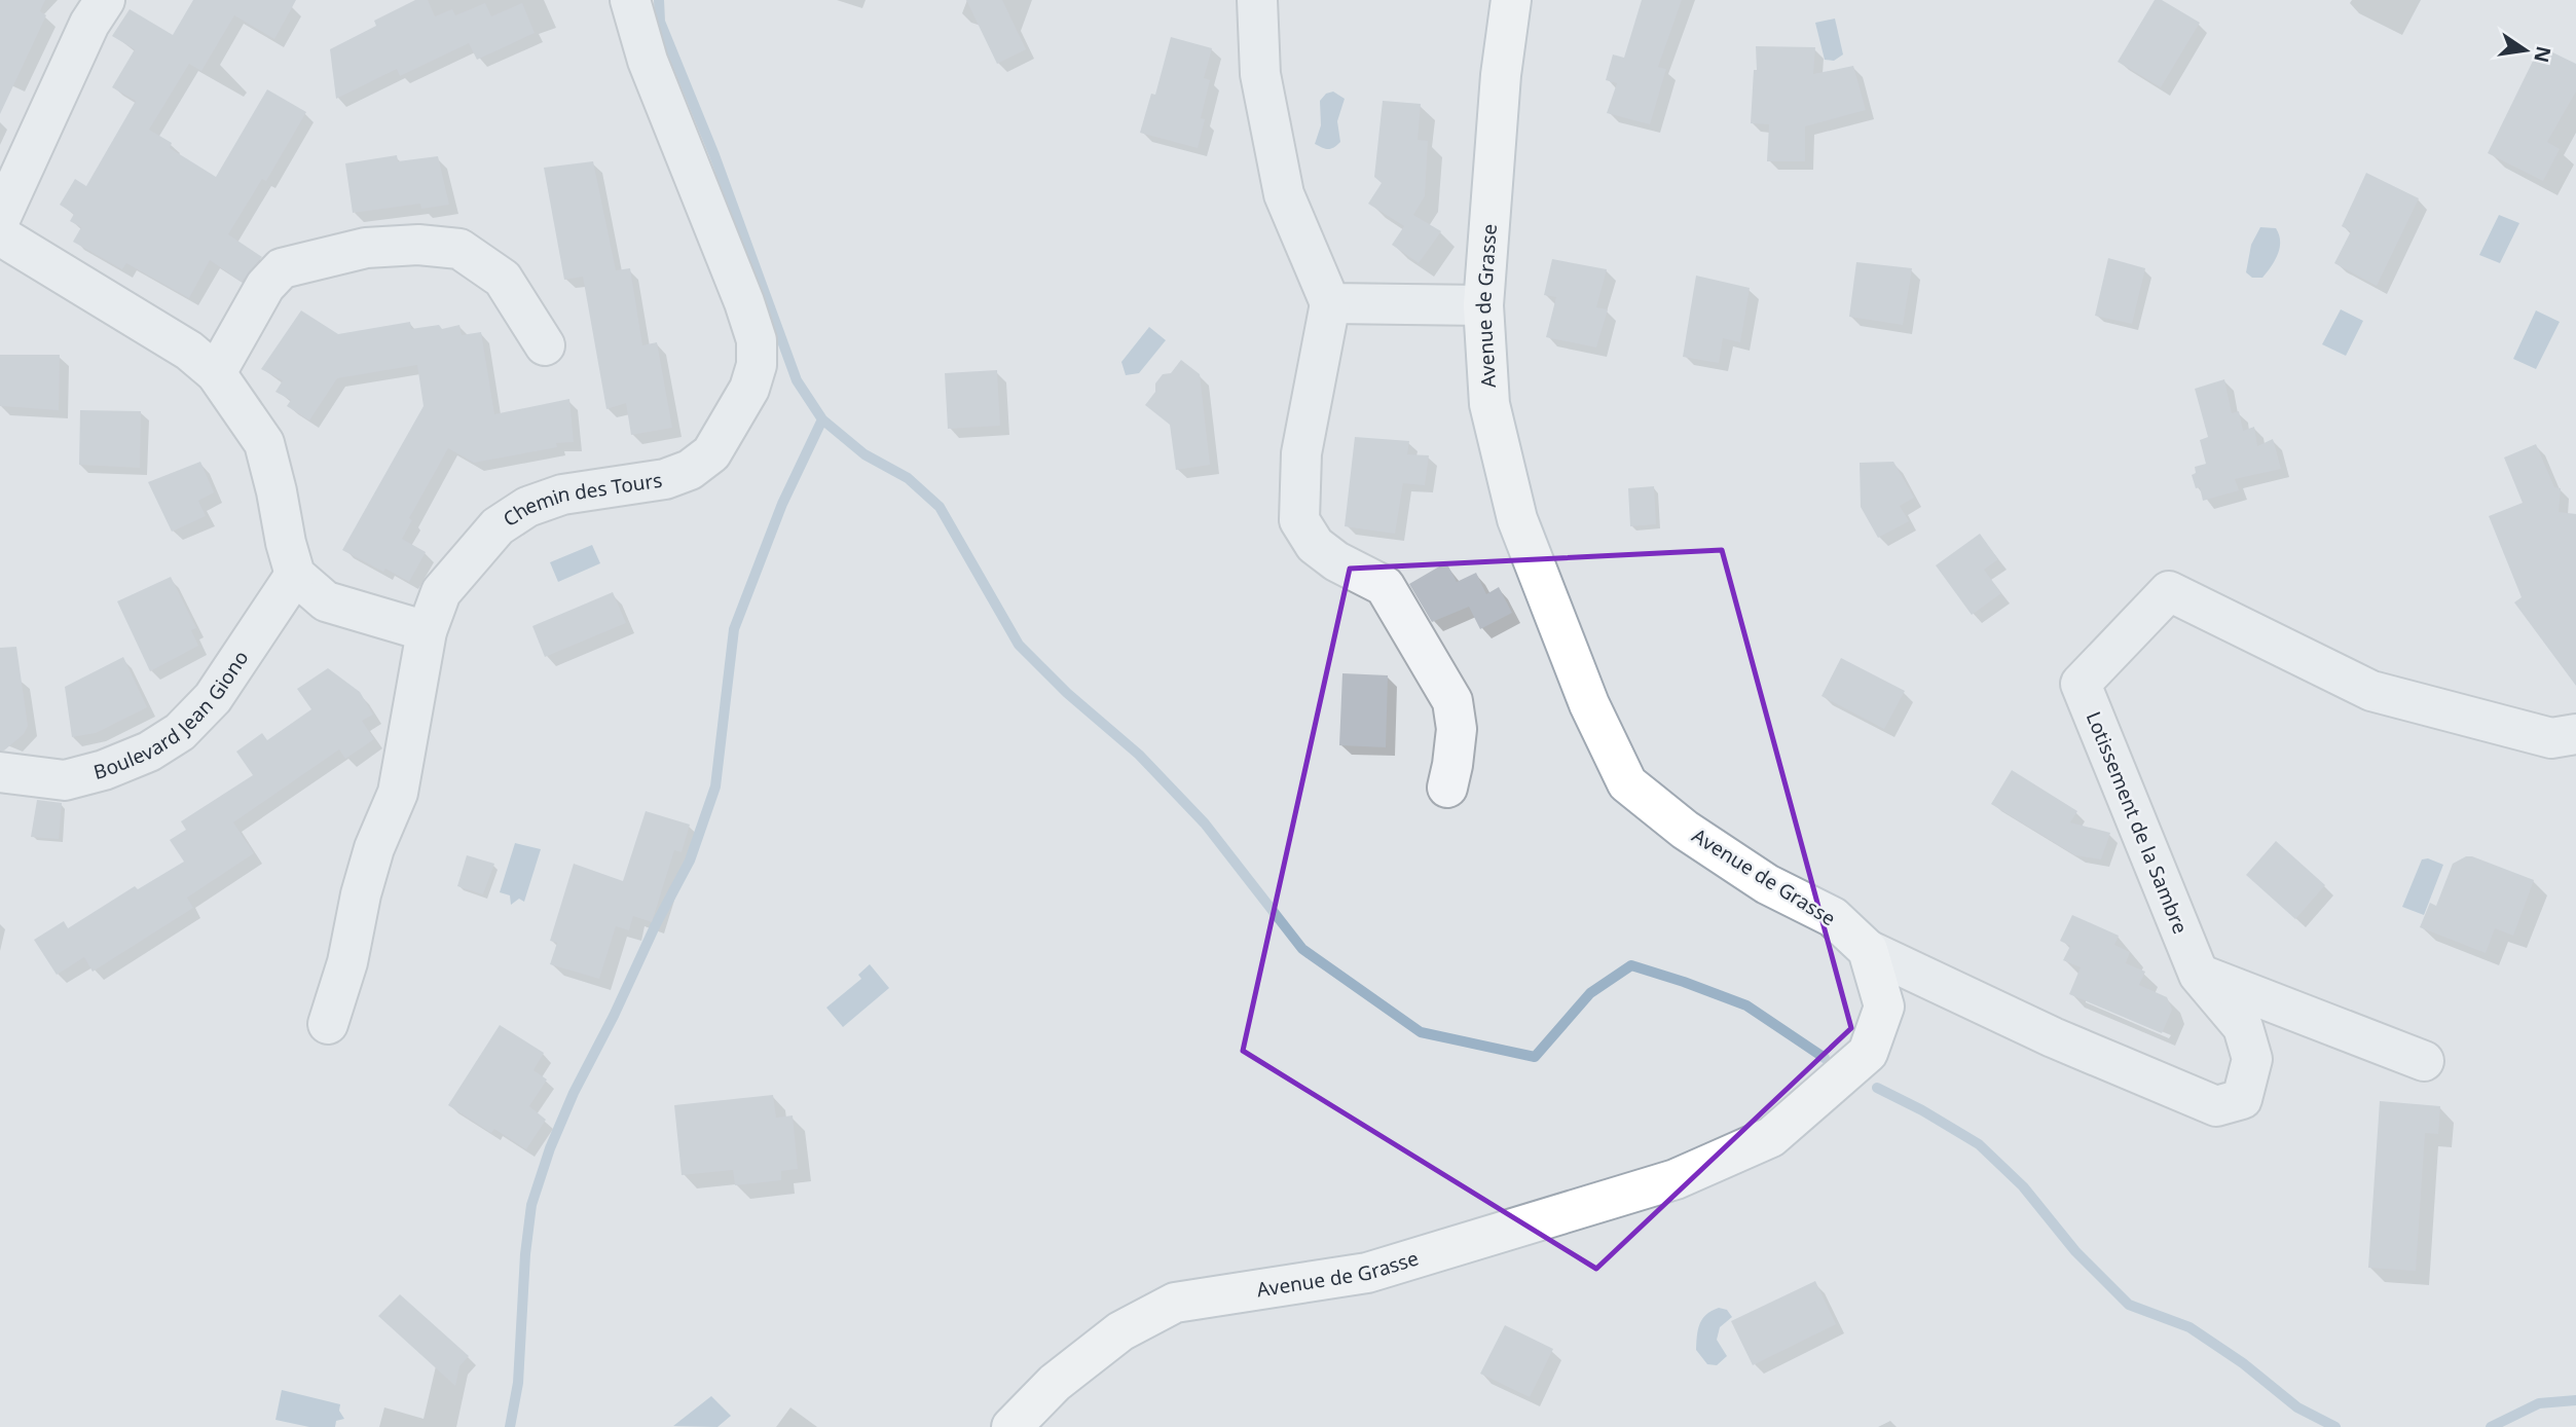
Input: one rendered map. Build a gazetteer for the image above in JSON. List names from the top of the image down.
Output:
{
  "streets": {
    "main road": ["Avenue de Grasse"],
    "street": ["Chemin des Tours", "Boulevard Jean Giono", "Lotissement de la Sambre"]
  },
  "crossings": [
    ["Avenue de Grasse", "Lotissement de la Sambre"]
  ],
  "north": "right"
}
